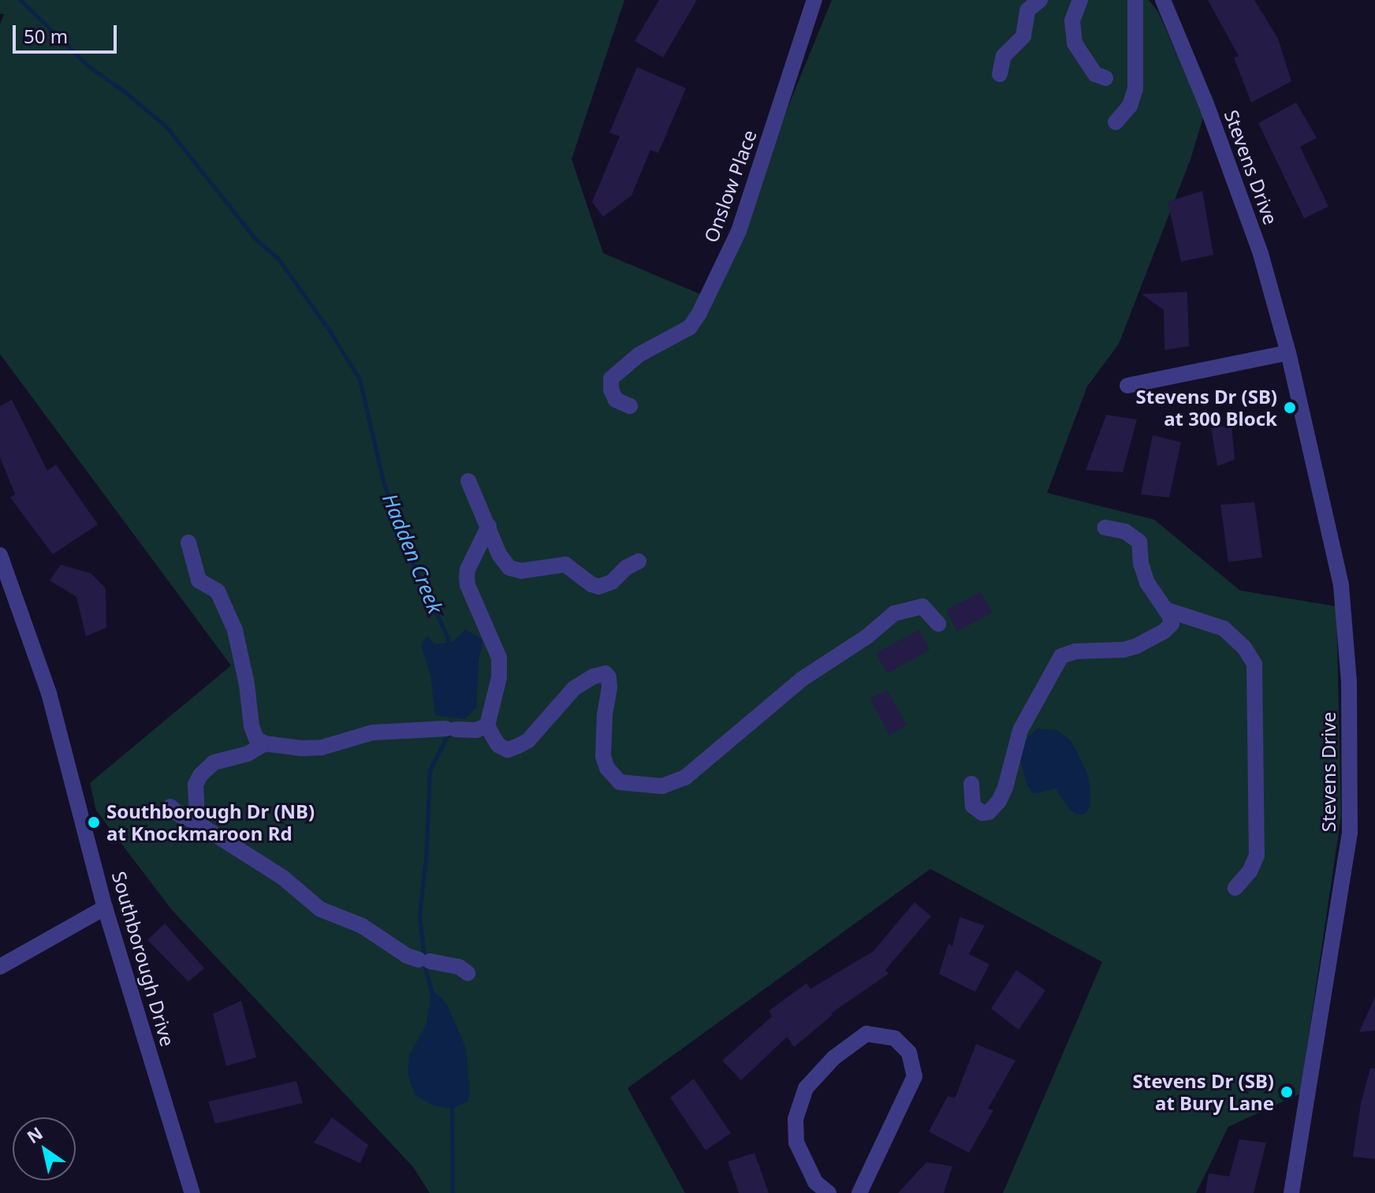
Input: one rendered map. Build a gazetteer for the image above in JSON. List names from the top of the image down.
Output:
{
  "streets": {
    "street": ["Stevens Drive", "Onslow Place", "Southborough Drive"]
  },
  "water": ["Hadden Creek"],
  "places": ["Stevens Dr (SB) at 300 Block", "Southborough Dr (NB) at Knockmaroon Rd", "Stevens Dr (SB) at Bury Lane"],
  "scale_bar": "50 m",
  "north": "top left"
}
